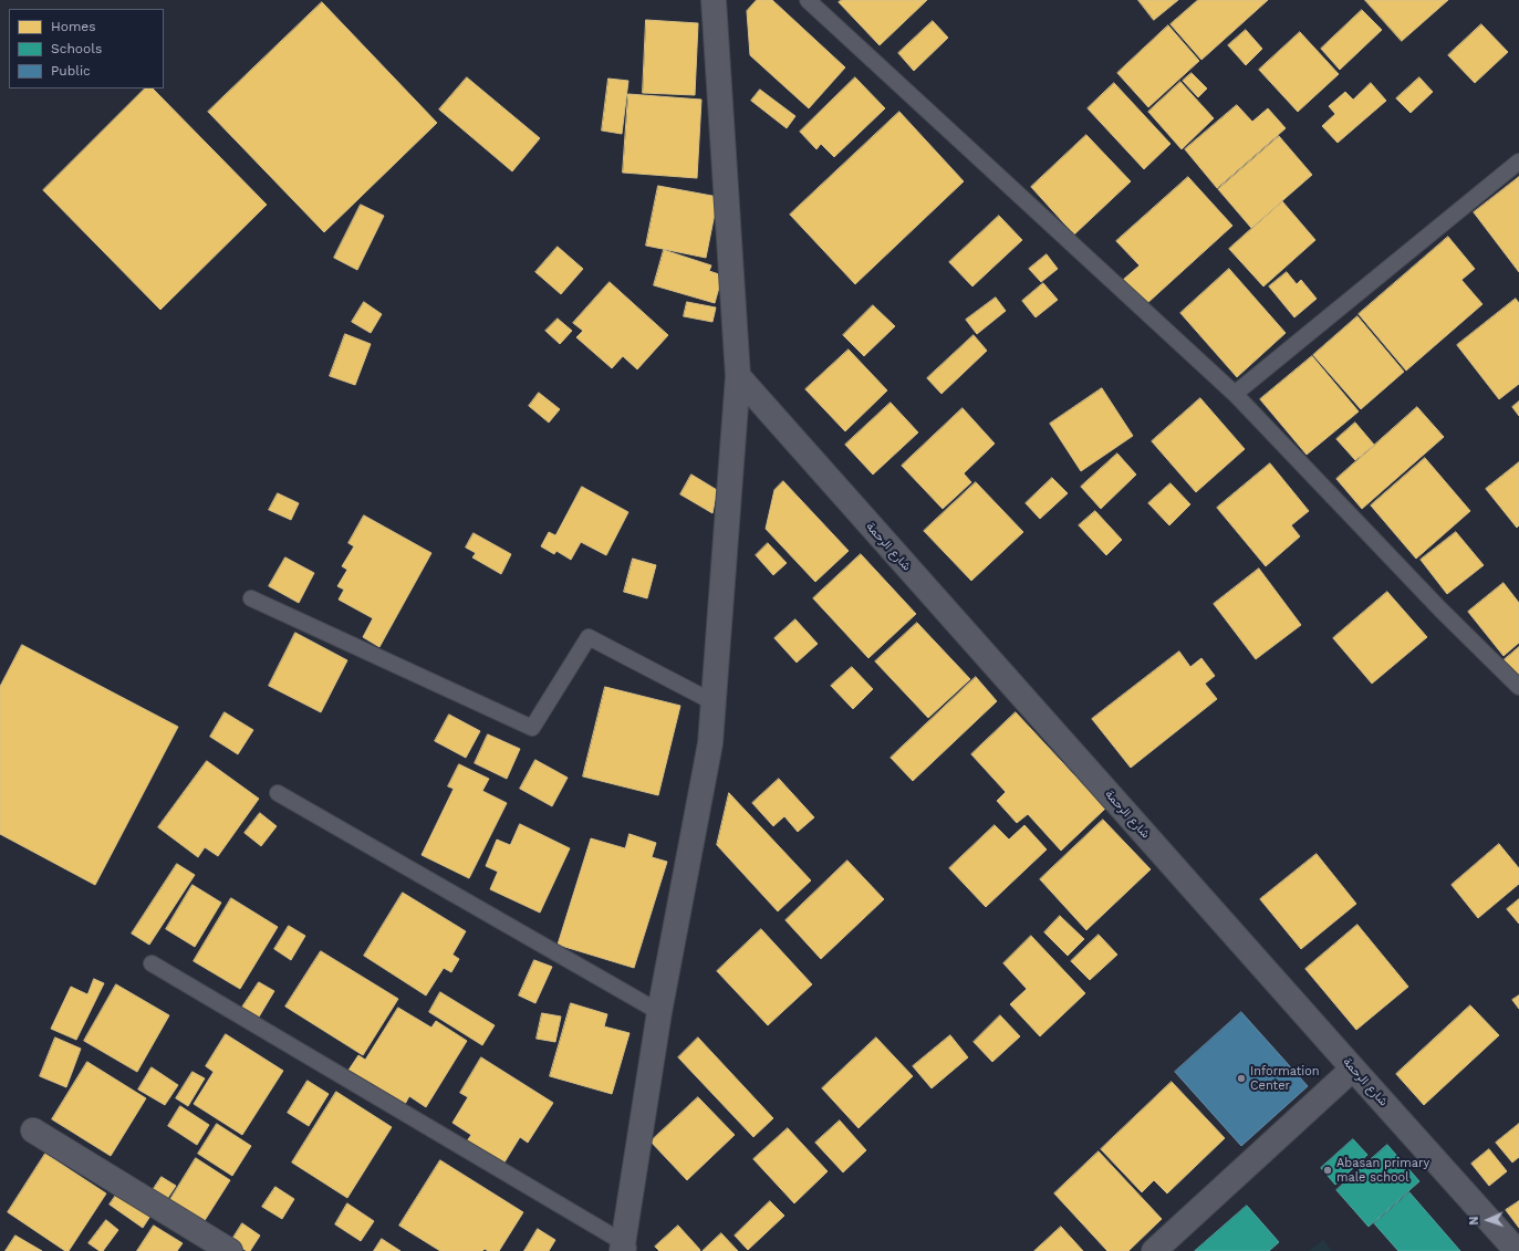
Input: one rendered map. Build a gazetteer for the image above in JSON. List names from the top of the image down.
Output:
{
  "streets": {
    "street": ["شارع الرحمة"]
  },
  "places": ["Information Center", "Abasan primary male school"],
  "legend": ["Homes", "Schools", "Public"],
  "north": "left"
}
